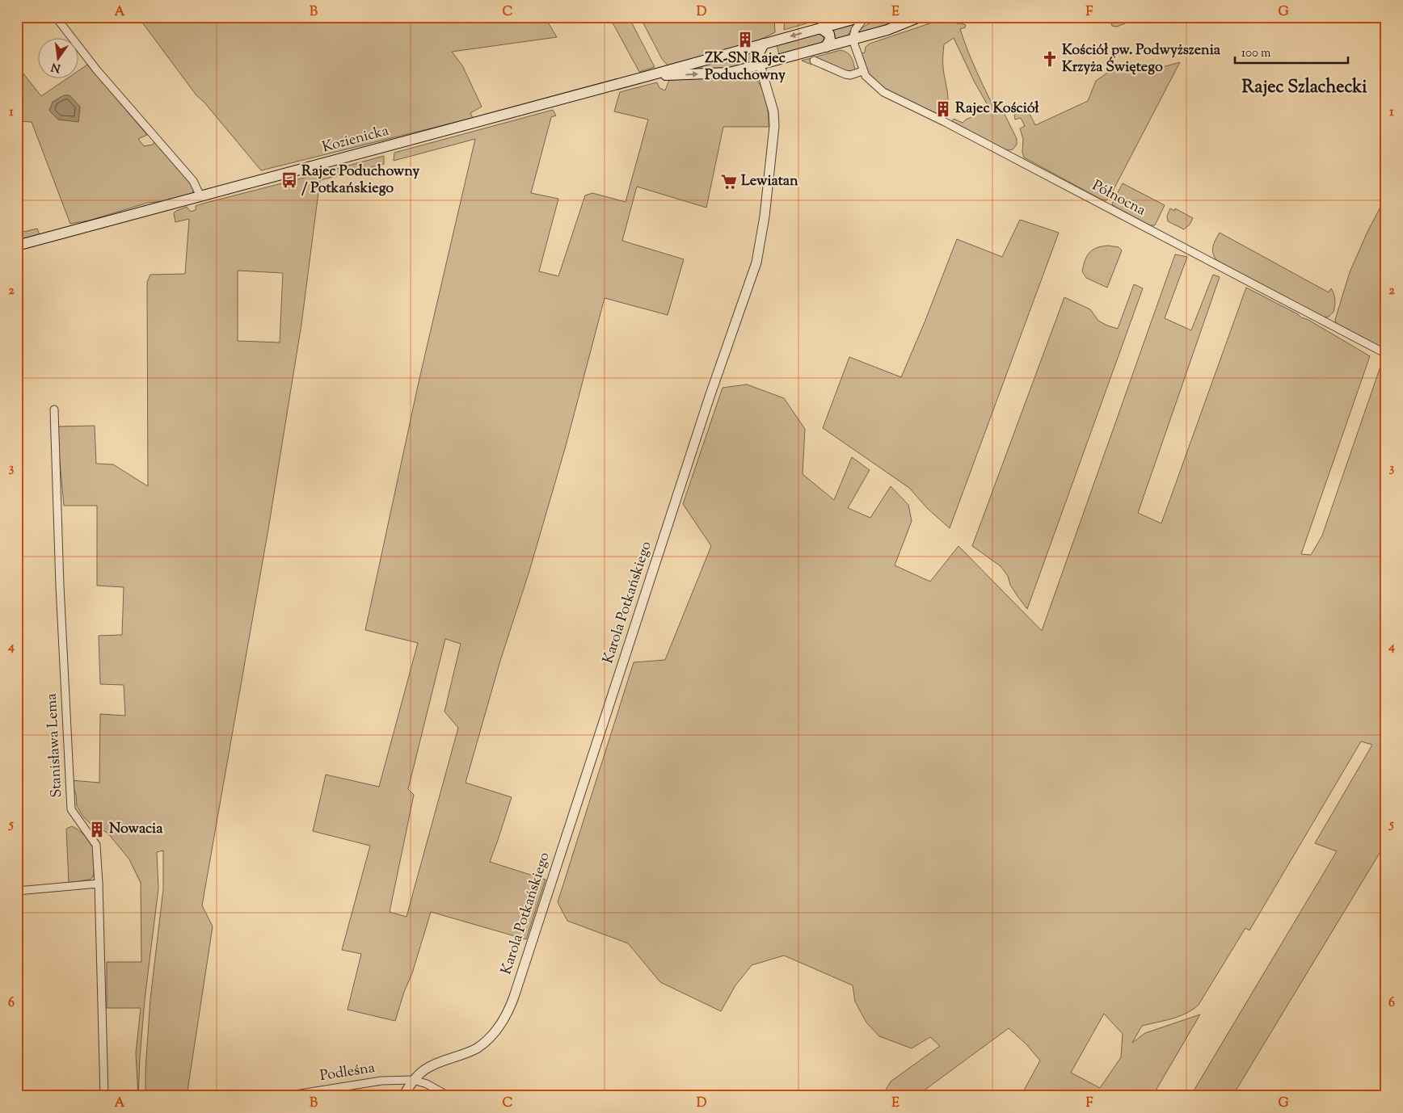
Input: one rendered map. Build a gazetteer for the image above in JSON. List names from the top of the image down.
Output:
{
  "streets": {
    "main road": ["Kozienicka"],
    "street": [
      "Północna",
      "Karola Potkańskiego",
      "Stanisława Lema",
      "Podleśna"
    ]
  },
  "crossings": [
    ["Kozienicka", "Północna"],
    ["Kozienicka", "Karola Potkańskiego"],
    ["Karola Potkańskiego", "Podleśna"]
  ],
  "districts": ["Rajec Szlachecki"],
  "places": {
    "building": ["ZK-SN Rajec Poduchowny", "Rajec Kościół", "Nowacia"],
    "church": ["Kościół pw. Podwyższenia Krzyża Świętego"],
    "bus stop": ["Rajec Poduchowny / Potkańskiego"],
    "supermarket": ["Lewiatan"]
  },
  "scale_bar": "100 m",
  "north": "bottom",
  "grid": {
    "columns": [
      "A",
      "B",
      "C",
      "D",
      "E",
      "F",
      "G"
    ],
    "rows": [
      "1",
      "2",
      "3",
      "4",
      "5",
      "6"
    ]
  }
}
